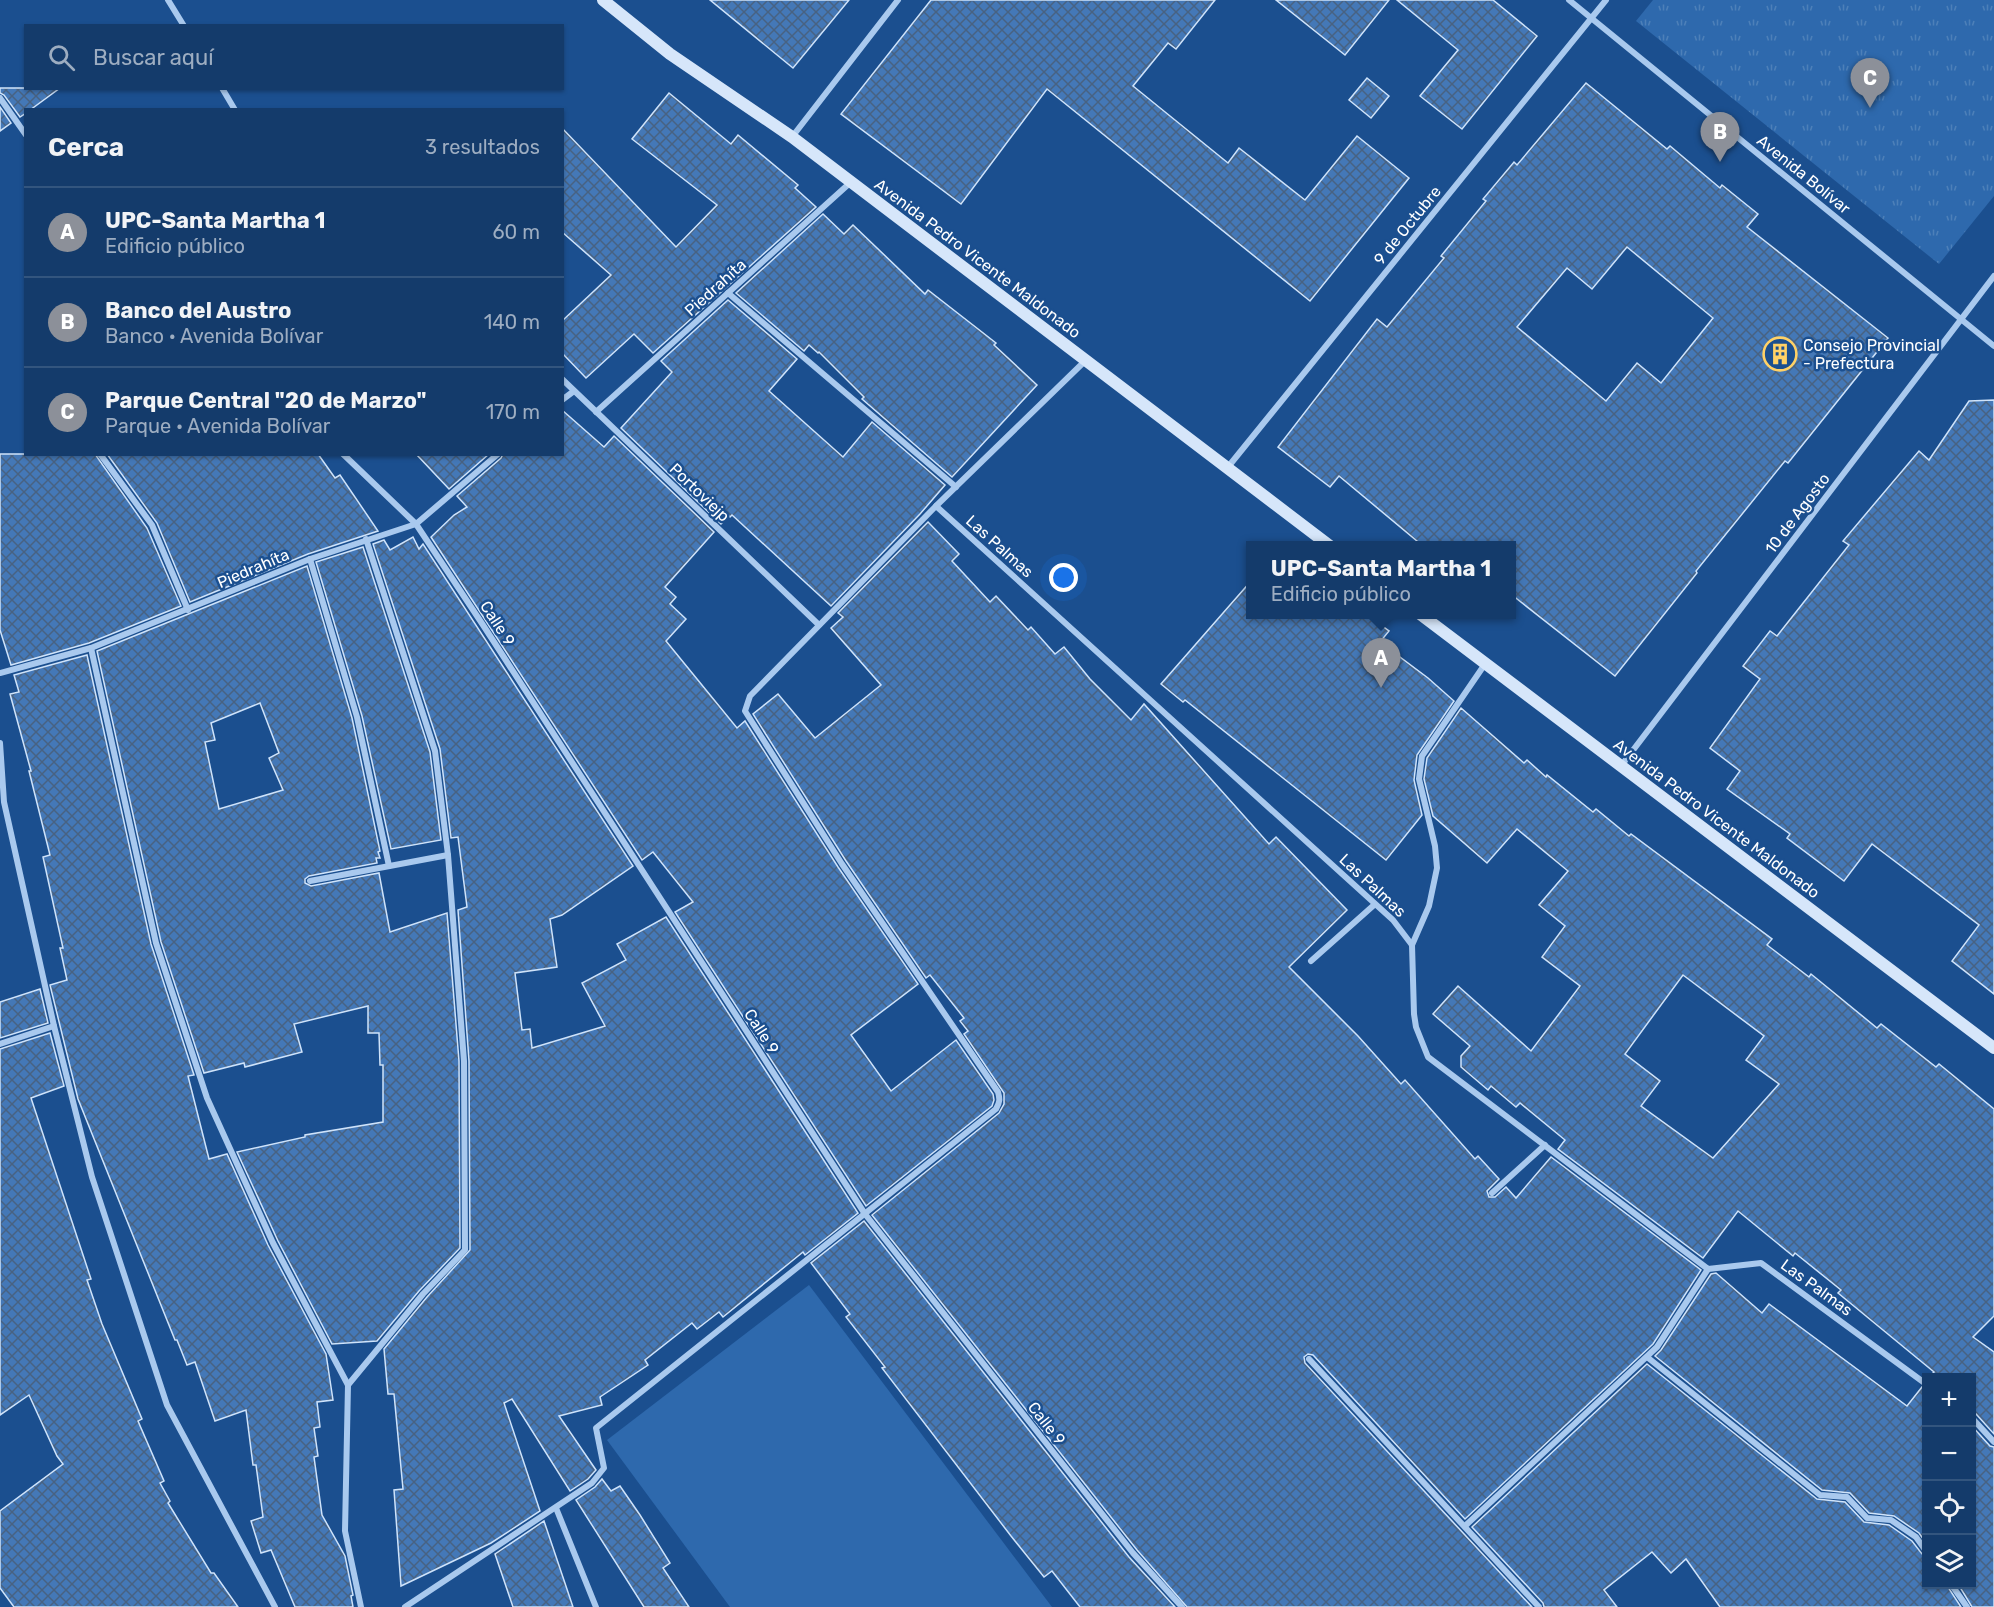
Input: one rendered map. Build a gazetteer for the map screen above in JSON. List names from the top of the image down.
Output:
{
  "streets": {
    "main road": ["Avenida Pedro Vicente Maldonado"],
    "street": [
      "Avenida Bolívar",
      "9 de Octubre",
      "Piedrahíta",
      "Portoviejp",
      "10 de Agosto",
      "Las Palmas",
      "Calle 9"
    ]
  },
  "crossings": [
    ["Avenida Bolívar", "9 de Octubre"],
    ["Avenida Bolívar", "10 de Agosto"],
    ["9 de Octubre", "Avenida Pedro Vicente Maldonado"],
    ["Avenida Pedro Vicente Maldonado", "Piedrahíta"],
    ["Avenida Pedro Vicente Maldonado", "10 de Agosto"],
    ["Piedrahíta", "Portoviejp"],
    ["Piedrahíta", "Calle 9"]
  ],
  "places": {
    "building": ["Consejo Provincial - Prefectura"]
  },
  "page": {
    "search": "Buscar aquí",
    "pins": ["C", "B", "A"],
    "heading": ["Cerca", "3 resultados"],
    "list": [
      {
        "mark": "A",
        "name": "UPC-Santa Martha 1",
        "note": "Edificio público",
        "value": "60 m"
      },
      {
        "mark": "B",
        "name": "Banco del Austro",
        "note": "Banco · Avenida Bolívar",
        "value": "140 m"
      },
      {
        "mark": "C",
        "name": "Parque Central \"20 de Marzo\"",
        "note": "Parque · Avenida Bolívar",
        "value": "170 m"
      }
    ],
    "popup": ["UPC-Santa Martha 1", "Edificio público"],
    "map_buttons": ["+", "−"]
  }
}
